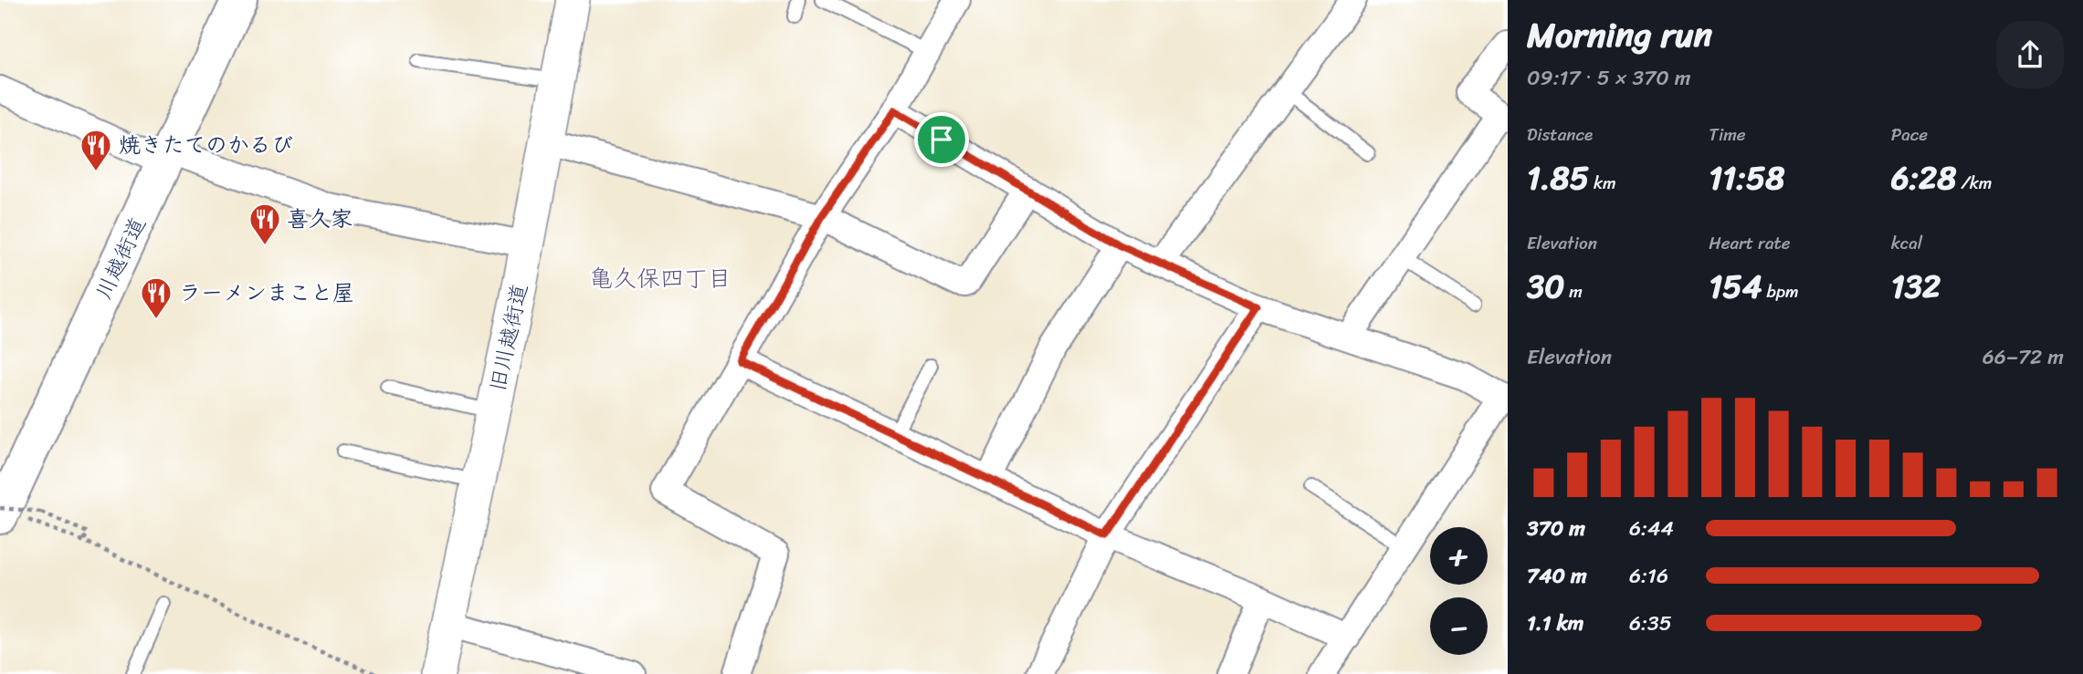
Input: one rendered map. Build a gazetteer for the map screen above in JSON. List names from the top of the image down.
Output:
{
  "streets": {
    "highway": ["川越街道"],
    "street": ["旧川越街道"]
  },
  "districts": ["亀久保四丁目"],
  "places": {
    "restaurant": ["焼きたてのかるび", "喜久家", "ラーメンまこと屋"]
  },
  "page": {
    "heading": ["Morning run", "09:17 · 5 × 370 m"],
    "stats": [
      ["Distance", "1.85 km"],
      ["Time", "11:58"],
      ["Pace", "6:28 /km"],
      ["Elevation", "30 m"],
      ["Heart rate", "154 bpm"],
      ["kcal", "132"]
    ],
    "chart": ["Elevation", "66–72 m"],
    "list": [
      {
        "name": "370 m",
        "note": "6:44"
      },
      {
        "name": "740 m",
        "note": "6:16"
      },
      {
        "name": "1.1 km",
        "note": "6:35"
      }
    ],
    "map_buttons": ["+", "−"]
  }
}
